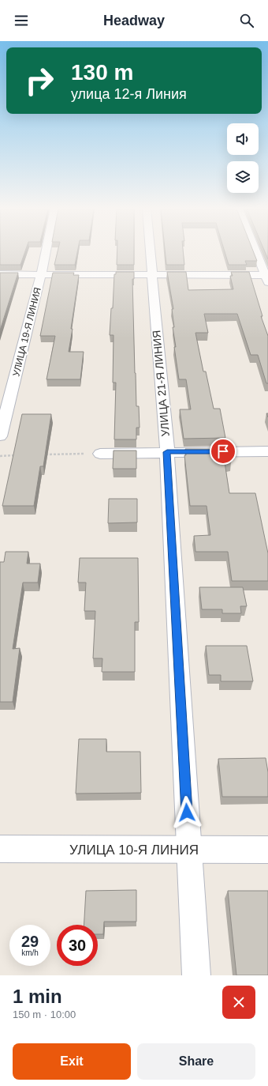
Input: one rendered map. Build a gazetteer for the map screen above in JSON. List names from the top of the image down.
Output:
{
  "streets": {
    "street": ["УЛИЦА 19-Я ЛИНИЯ", "УЛИЦА 21-Я ЛИНИЯ", "УЛИЦА 10-Я ЛИНИЯ"]
  },
  "crossings": [
    ["УЛИЦА 21-Я ЛИНИЯ", "УЛИЦА 10-Я ЛИНИЯ"]
  ],
  "page": {
    "header": "Headway",
    "turn": ["130 m", "улица 12-я Линия"],
    "speed": "29 km/h",
    "limit": "30",
    "heading": ["1 min", "150 m · 10:00"],
    "buttons": ["Exit", "Share"]
  }
}
